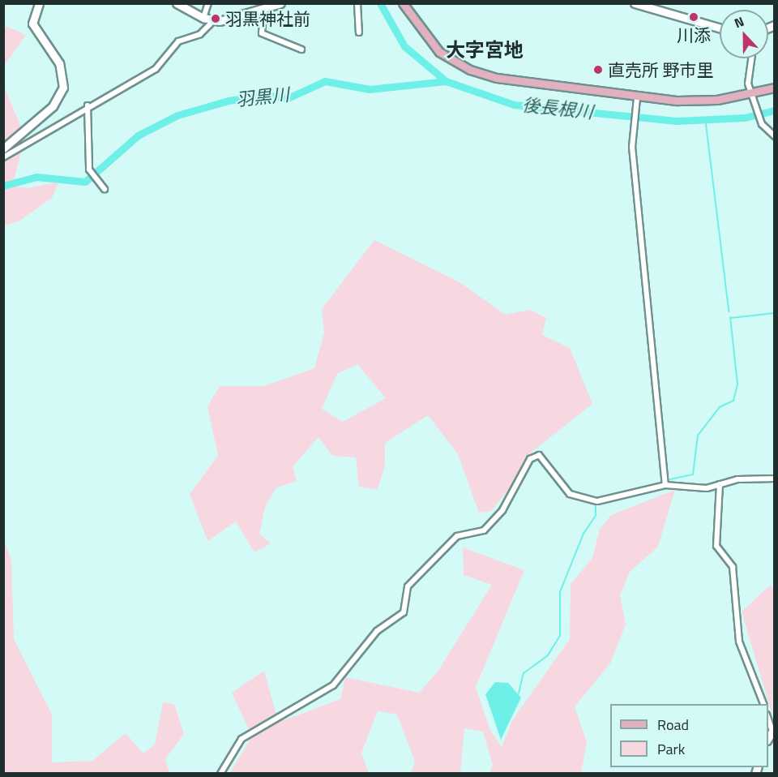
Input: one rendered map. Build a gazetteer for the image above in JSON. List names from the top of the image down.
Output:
{
  "districts": ["大字宮地"],
  "water": ["羽黒川", "後長根川"],
  "places": ["川添", "羽黒神社前", "直売所 野市里"],
  "legend": ["Road", "Park"],
  "north": "top"
}
